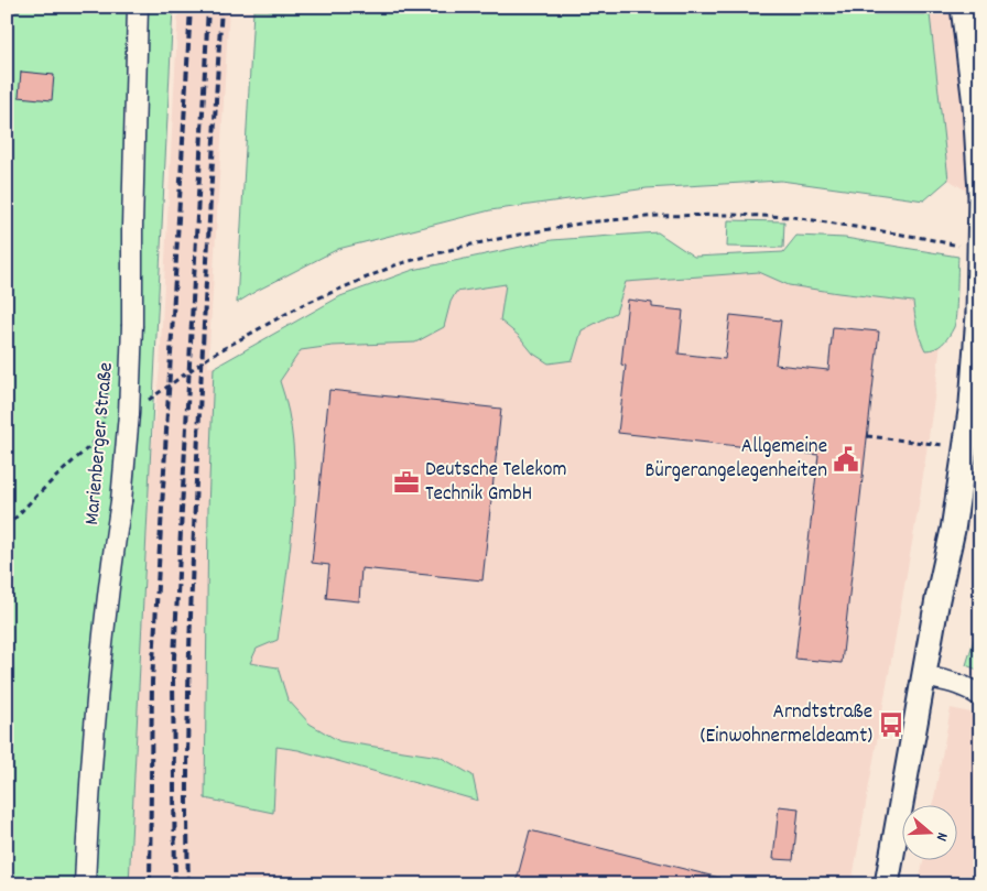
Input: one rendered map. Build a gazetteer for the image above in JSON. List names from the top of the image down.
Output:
{
  "streets": {
    "street": ["Marienberger Straße"]
  },
  "places": {
    "public building": ["Allgemeine Bürgerangelegenheiten"],
    "office": ["Deutsche Telekom Technik GmbH"],
    "bus stop": ["Arndtstraße (Einwohnermeldeamt)"]
  },
  "north": "right"
}
